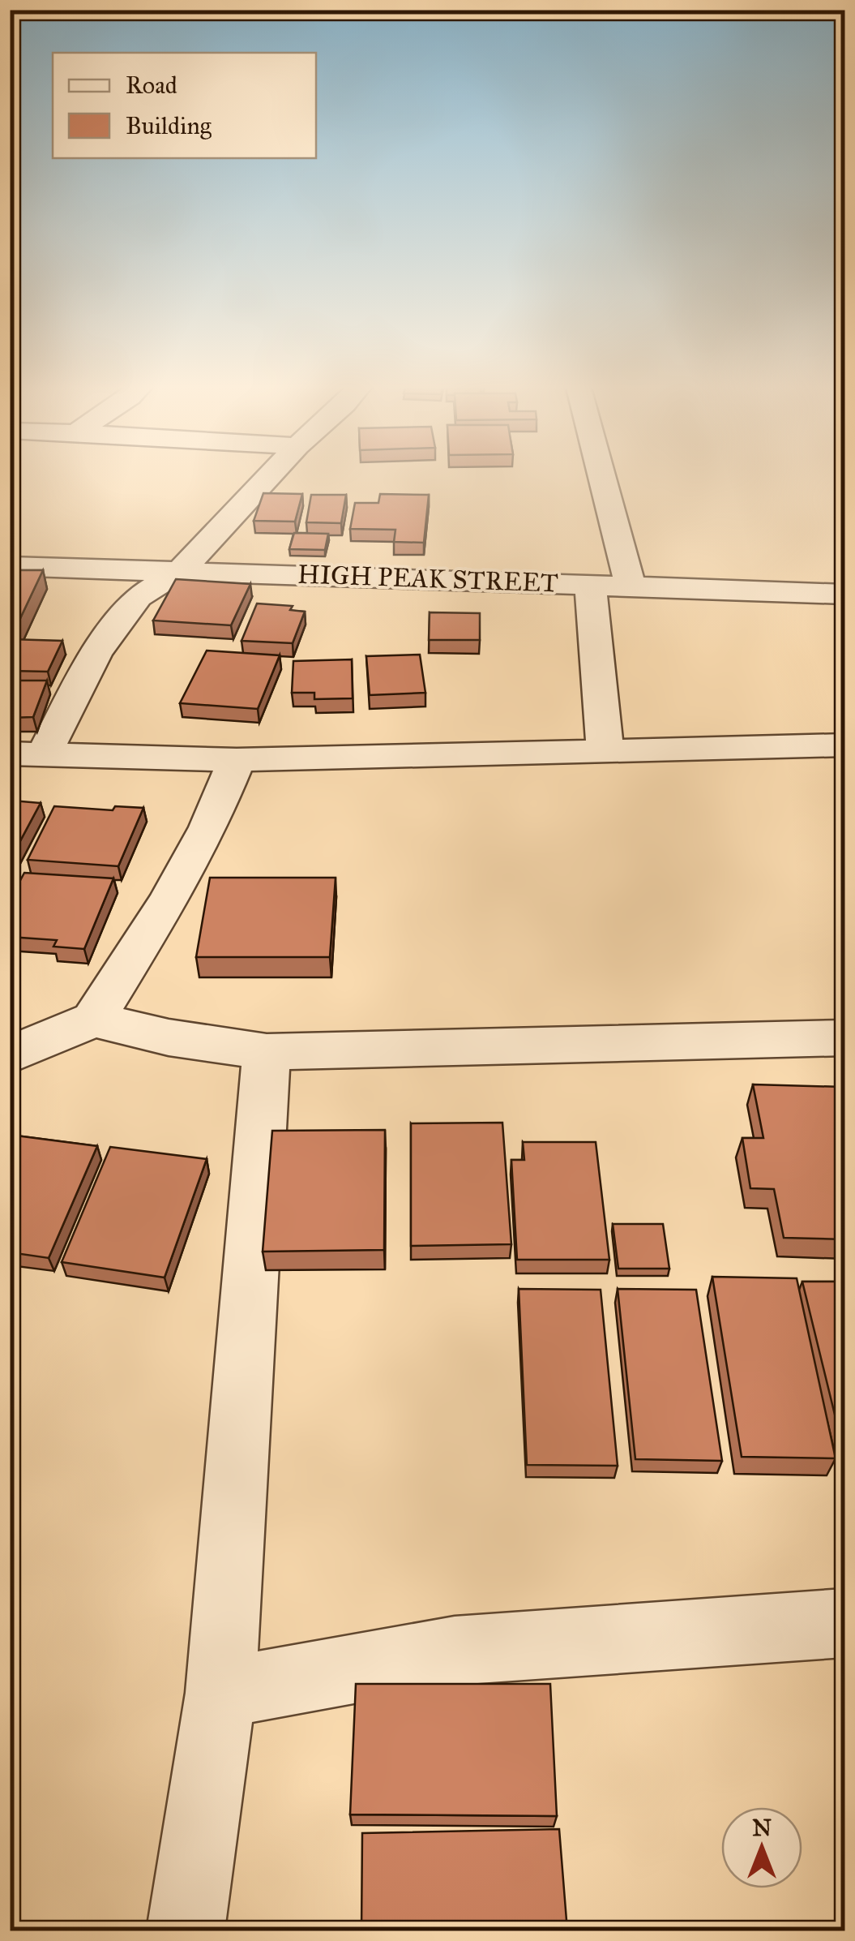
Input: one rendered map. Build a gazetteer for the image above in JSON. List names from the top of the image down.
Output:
{
  "streets": {
    "street": ["HIGH PEAK STREET"]
  },
  "legend": ["Road", "Building"],
  "north": "top"
}
